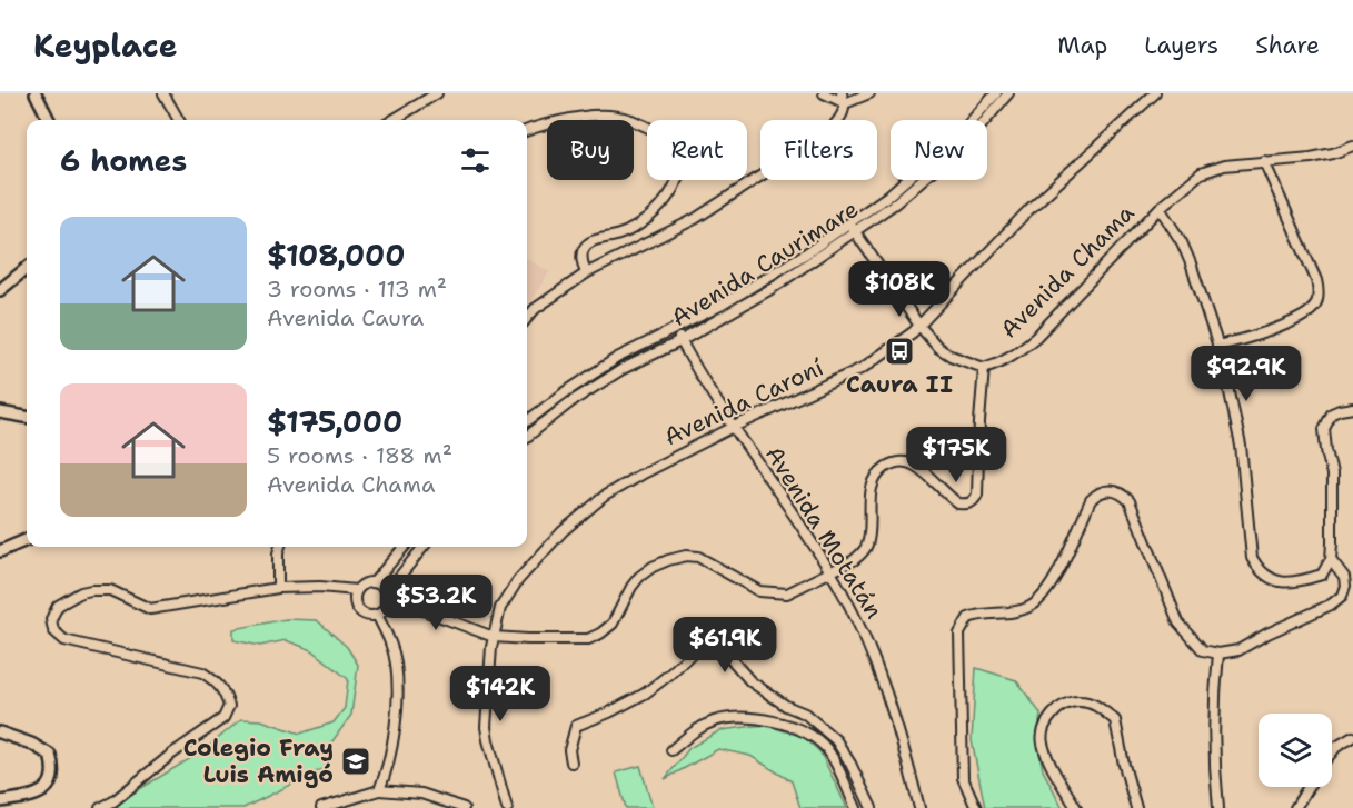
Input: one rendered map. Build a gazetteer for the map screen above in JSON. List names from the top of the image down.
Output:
{
  "streets": {
    "street": [
      "Avenida Caurimare",
      "Avenida Chama",
      "Avenida Caroní",
      "Avenida Motatán"
    ]
  },
  "crossings": [
    ["Avenida Caurimare", "Avenida Motatán"],
    ["Avenida Caroní", "Avenida Motatán"]
  ],
  "places": {
    "bus stop": ["Caura II"],
    "school or university": ["Colegio Fray Luis Amigó"]
  },
  "page": {
    "header": "Keyplace",
    "nav": ["Map", "Layers", "Share"],
    "chip": [
      "Buy",
      "Rent",
      "Filters",
      "New"
    ],
    "heading": "6 homes",
    "list": [
      {
        "name": "$108,000",
        "note": "3 rooms · 113 m² · Avenida Caura"
      },
      {
        "name": "$175,000",
        "note": "5 rooms · 188 m² · Avenida Chama"
      }
    ],
    "price": [
      "$108K",
      "$92.9K",
      "$175K",
      "$53.2K",
      "$61.9K",
      "$142K"
    ]
  }
}
